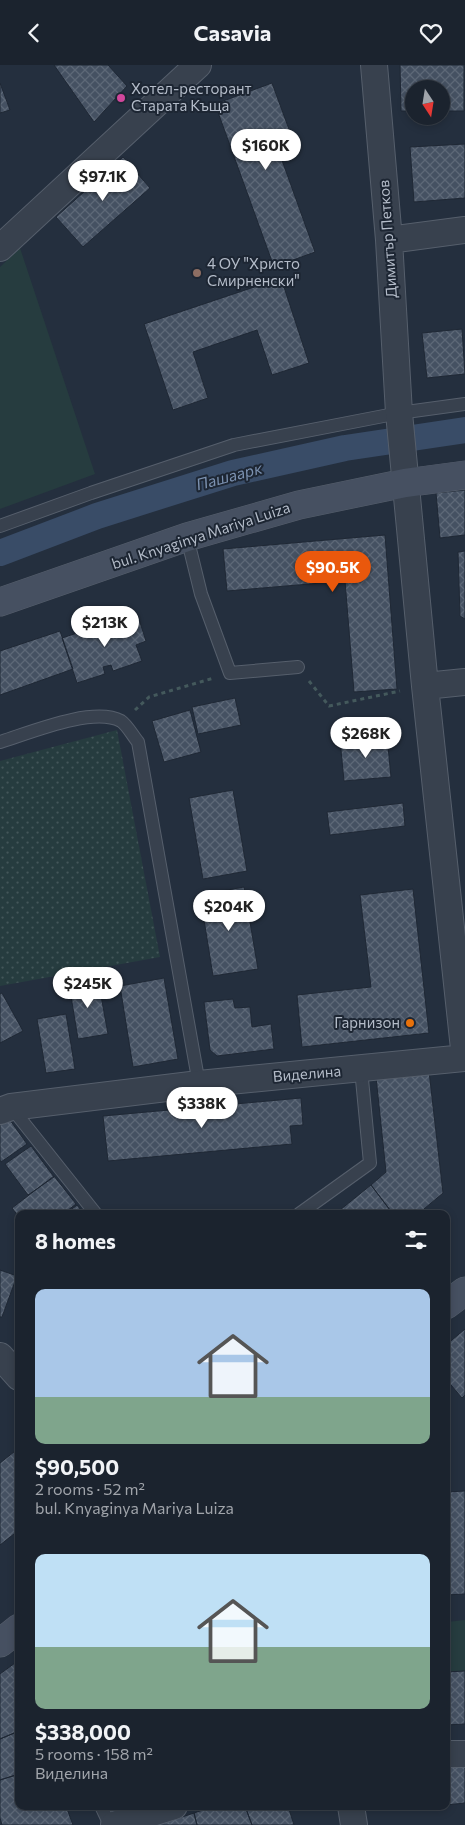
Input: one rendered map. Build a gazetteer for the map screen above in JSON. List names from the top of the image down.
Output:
{
  "streets": {
    "street": ["Димитър Петков", "bul. Knyaginya Mariya Luiza", "Виделина"]
  },
  "crossings": [
    ["Димитър Петков", "bul. Knyaginya Mariya Luiza"],
    ["Димитър Петков", "Виделина"]
  ],
  "water": ["Пашаарк"],
  "places": ["Хотел-ресторант Старата Къща", "4 ОУ \"Христо Смирненски\"", "Гарнизон"],
  "north": "bottom",
  "page": {
    "header": "Casavia",
    "price": [
      "$160K",
      "$97.1K",
      "$90.5K",
      "$213K",
      "$268K",
      "$204K",
      "$245K",
      "$338K"
    ],
    "heading": "8 homes",
    "list": [
      {
        "name": "$90,500",
        "note": "2 rooms · 52 m² · bul. Knyaginya Mariya Luiza"
      },
      {
        "name": "$338,000",
        "note": "5 rooms · 158 m² · Виделина"
      }
    ]
  }
}
